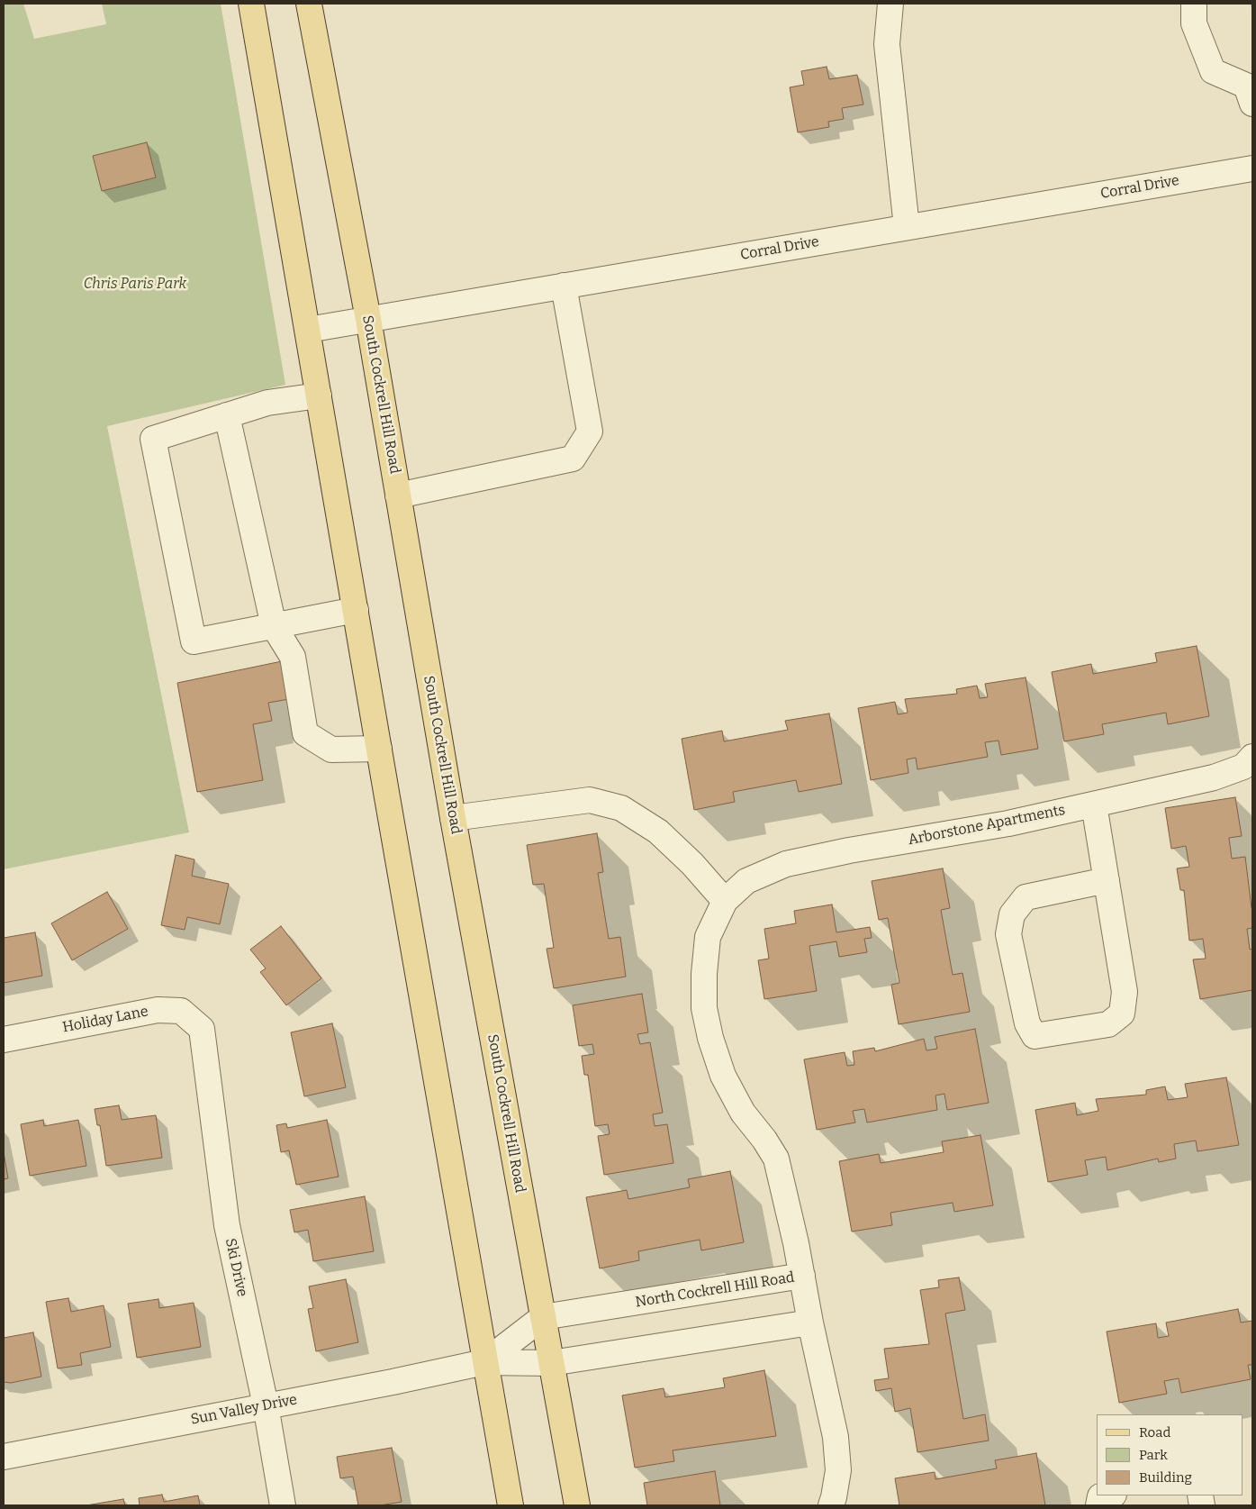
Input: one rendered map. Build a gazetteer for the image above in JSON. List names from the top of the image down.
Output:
{
  "streets": {
    "main road": ["South Cockrell Hill Road"],
    "street": [
      "Corral Drive",
      "Arborstone Apartments",
      "Holiday Lane",
      "Ski Drive",
      "North Cockrell Hill Road",
      "Sun Valley Drive"
    ]
  },
  "crossings": [
    ["Corral Drive", "South Cockrell Hill Road"],
    ["South Cockrell Hill Road", "North Cockrell Hill Road"],
    ["Arborstone Apartments", "North Cockrell Hill Road"],
    ["Holiday Lane", "Ski Drive"],
    ["Ski Drive", "Sun Valley Drive"],
    ["North Cockrell Hill Road", "Sun Valley Drive"]
  ],
  "parks": ["Chris Paris Park"],
  "legend": ["Road", "Park", "Building"]
}
